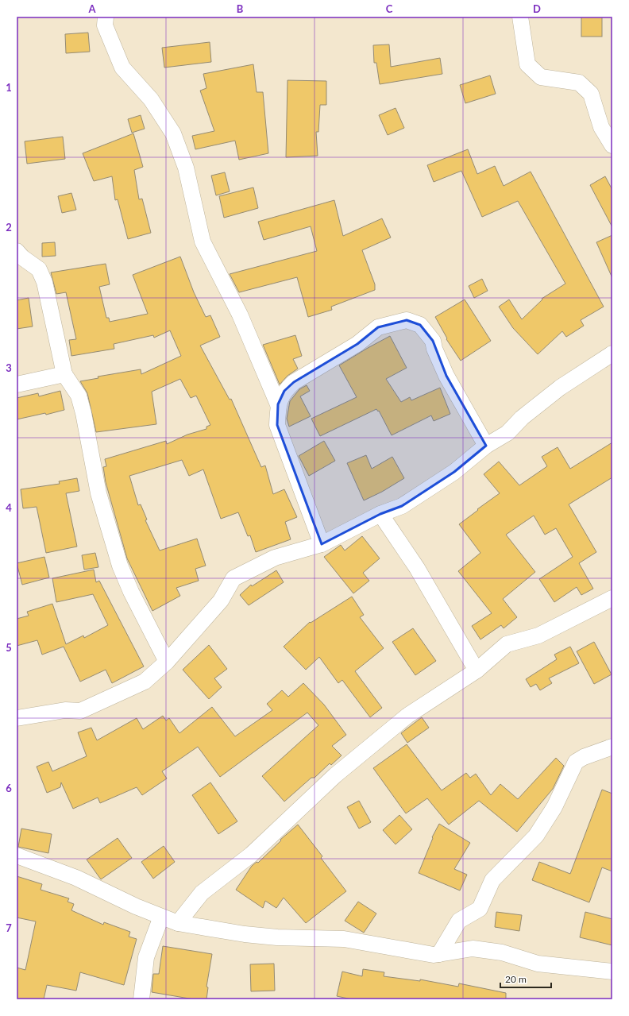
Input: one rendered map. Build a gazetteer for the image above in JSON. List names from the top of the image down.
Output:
{
  "scale_bar": "20 m",
  "grid": {
    "columns": [
      "A",
      "B",
      "C",
      "D"
    ],
    "rows": [
      "1",
      "2",
      "3",
      "4",
      "5",
      "6",
      "7"
    ]
  }
}
